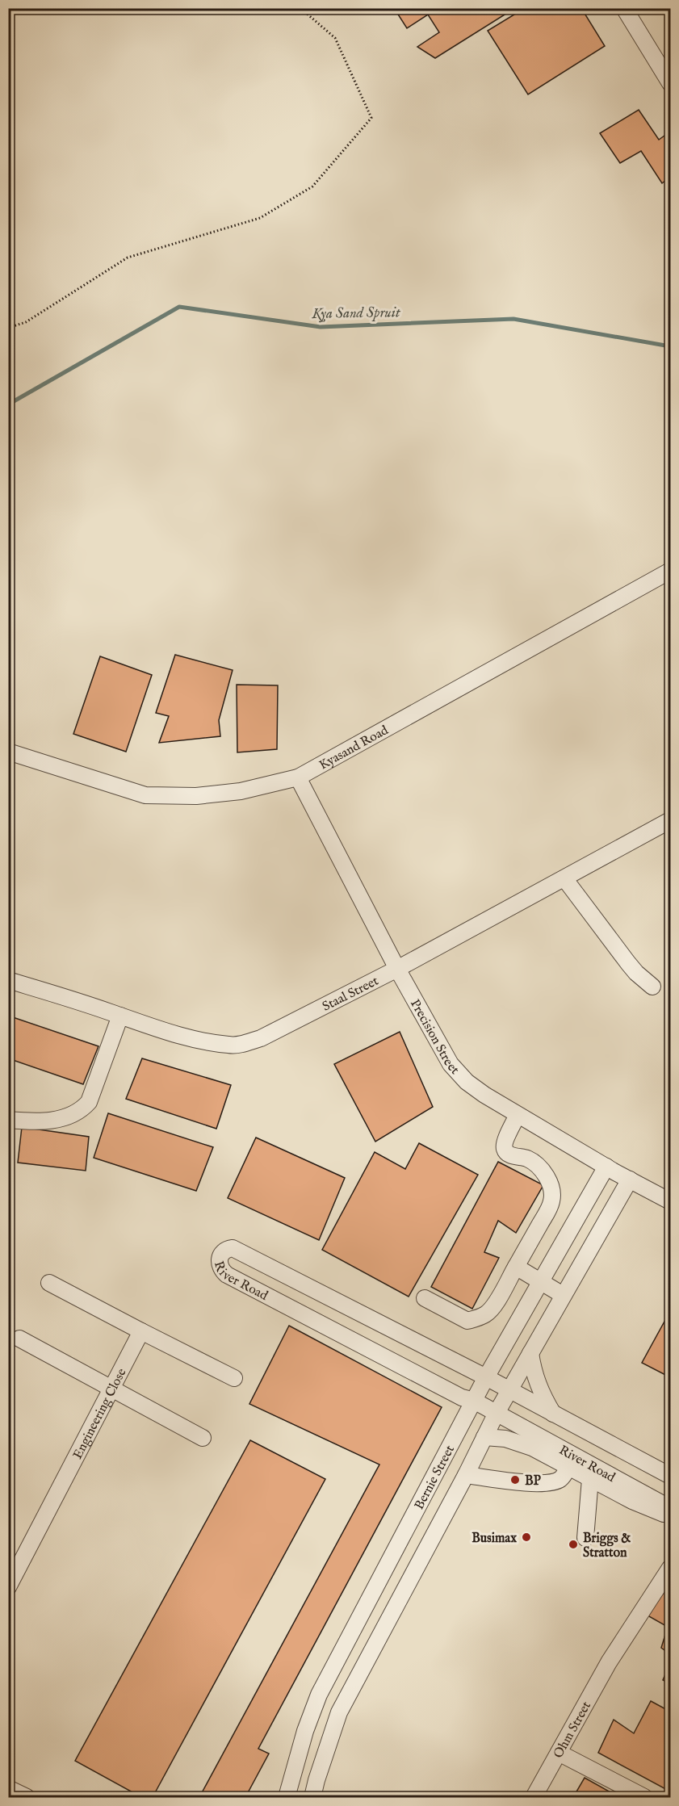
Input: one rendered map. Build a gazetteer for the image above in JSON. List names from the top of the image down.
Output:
{
  "streets": {
    "street": [
      "Kyasand Road",
      "Staal Street",
      "Precision Street",
      "River Road",
      "Engineering Close",
      "Bernie Street",
      "Ohm Street"
    ]
  },
  "crossings": [
    ["Kyasand Road", "Precision Street"],
    ["Staal Street", "Precision Street"],
    ["Precision Street", "Bernie Street"],
    ["River Road", "Bernie Street"]
  ],
  "water": ["Kya Sand Spruit"],
  "places": ["BP", "Busimax", "Briggs & Stratton"]
}
